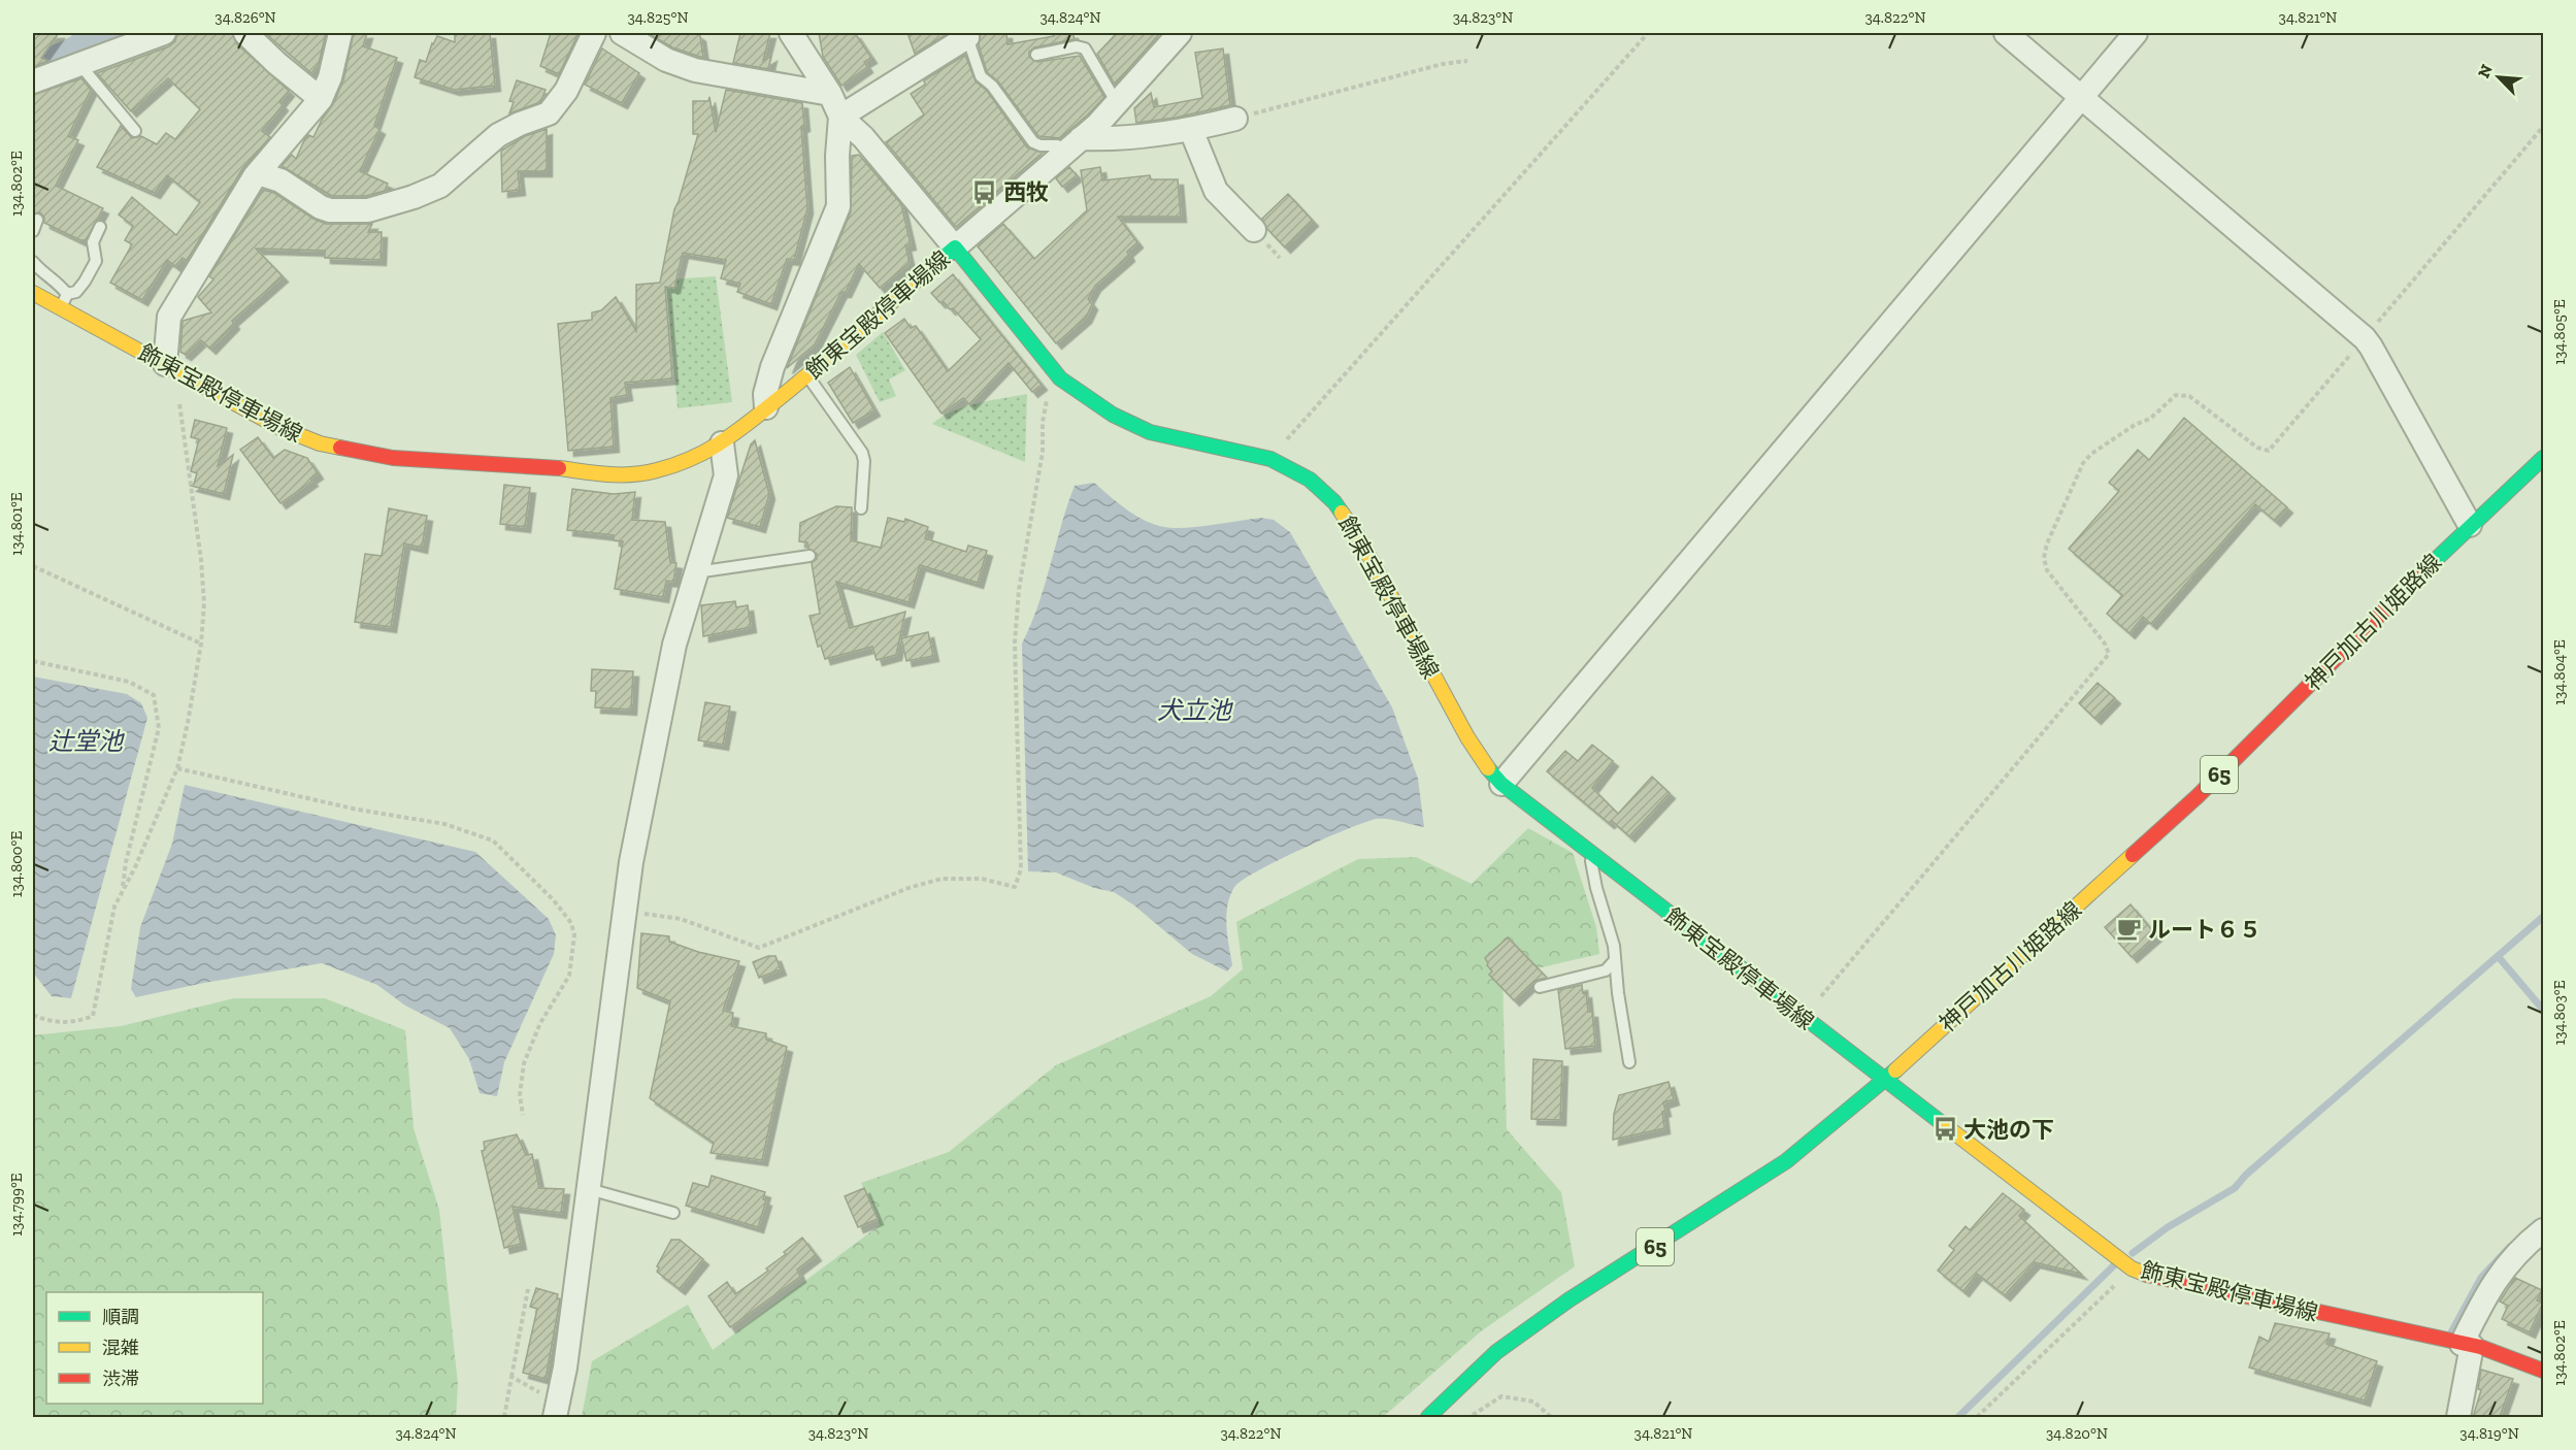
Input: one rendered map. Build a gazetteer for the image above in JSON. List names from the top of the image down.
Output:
{
  "streets": {
    "main road": ["飾東宝殿停車場線", "神戸加古川姫路線", "65"]
  },
  "crossings": [
    ["飾東宝殿停車場線", "神戸加古川姫路線"]
  ],
  "water": ["犬立池", "辻堂池"],
  "places": {
    "bus stop": ["西牧", "大池の下"],
    "cafe": ["ルート６５"]
  },
  "legend": ["順調", "混雑", "渋滞"],
  "north": "top left",
  "coordinates": [
    "34.826°N",
    "34.825°N",
    "34.824°N",
    "34.823°N",
    "34.822°N",
    "34.821°N",
    "134.802°E",
    "134.805°E",
    "134.801°E",
    "134.804°E",
    "134.800°E",
    "134.803°E",
    "134.799°E",
    "34.820°N",
    "34.819°N"
  ]
}
